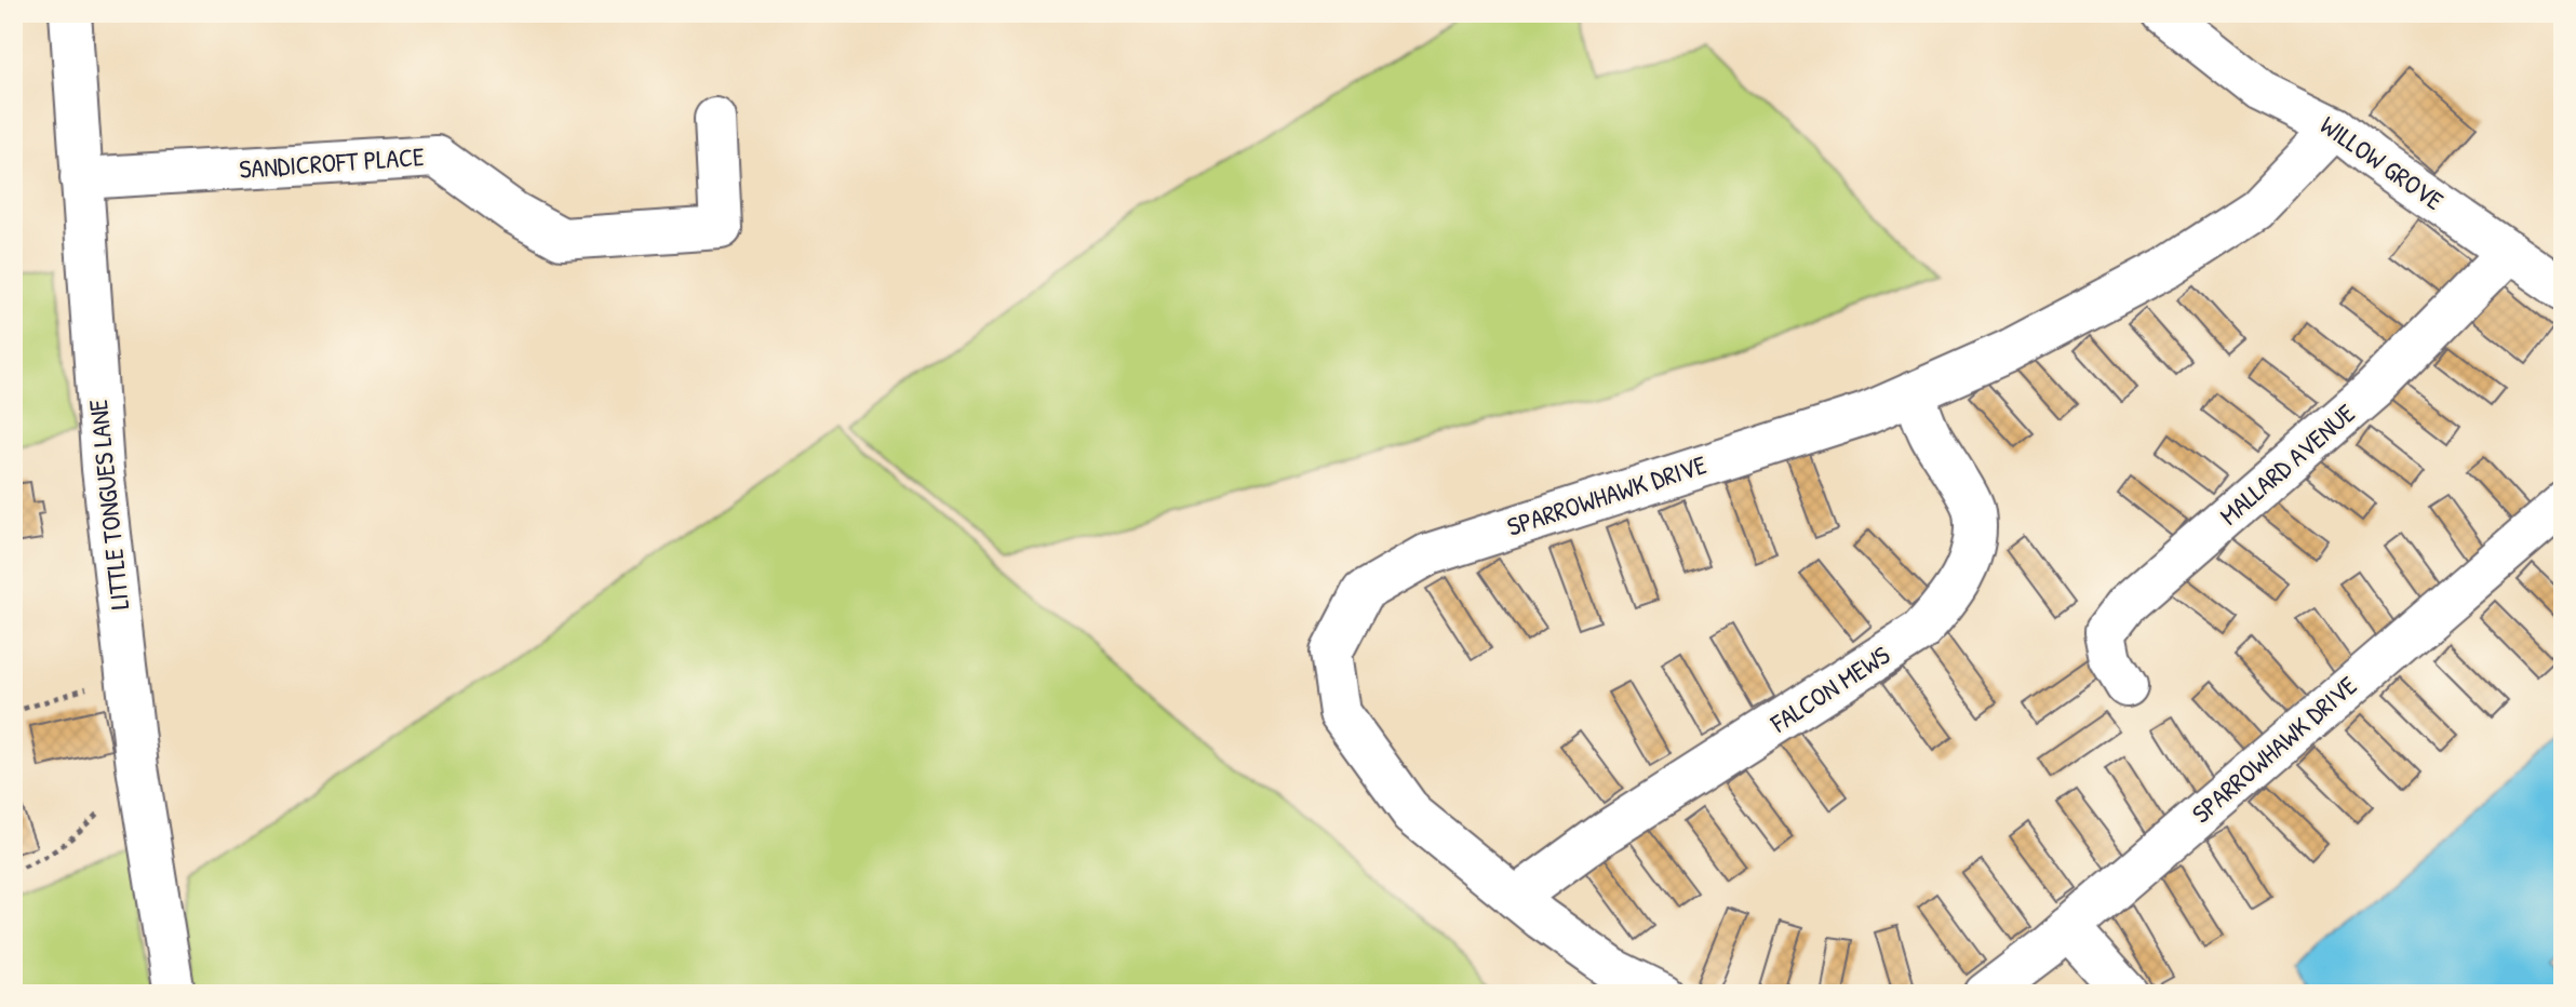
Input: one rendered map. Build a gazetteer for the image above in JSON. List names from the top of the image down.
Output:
{
  "streets": {
    "street": [
      "SANDICROFT PLACE",
      "WILLOW GROVE",
      "MALLARD AVENUE",
      "SPARROWHAWK DRIVE",
      "LITTLE TONGUES LANE",
      "FALCON MEWS"
    ]
  },
  "crossings": [
    ["SANDICROFT PLACE", "LITTLE TONGUES LANE"],
    ["WILLOW GROVE", "MALLARD AVENUE"],
    ["WILLOW GROVE", "SPARROWHAWK DRIVE"],
    ["SPARROWHAWK DRIVE", "FALCON MEWS"]
  ]
}
